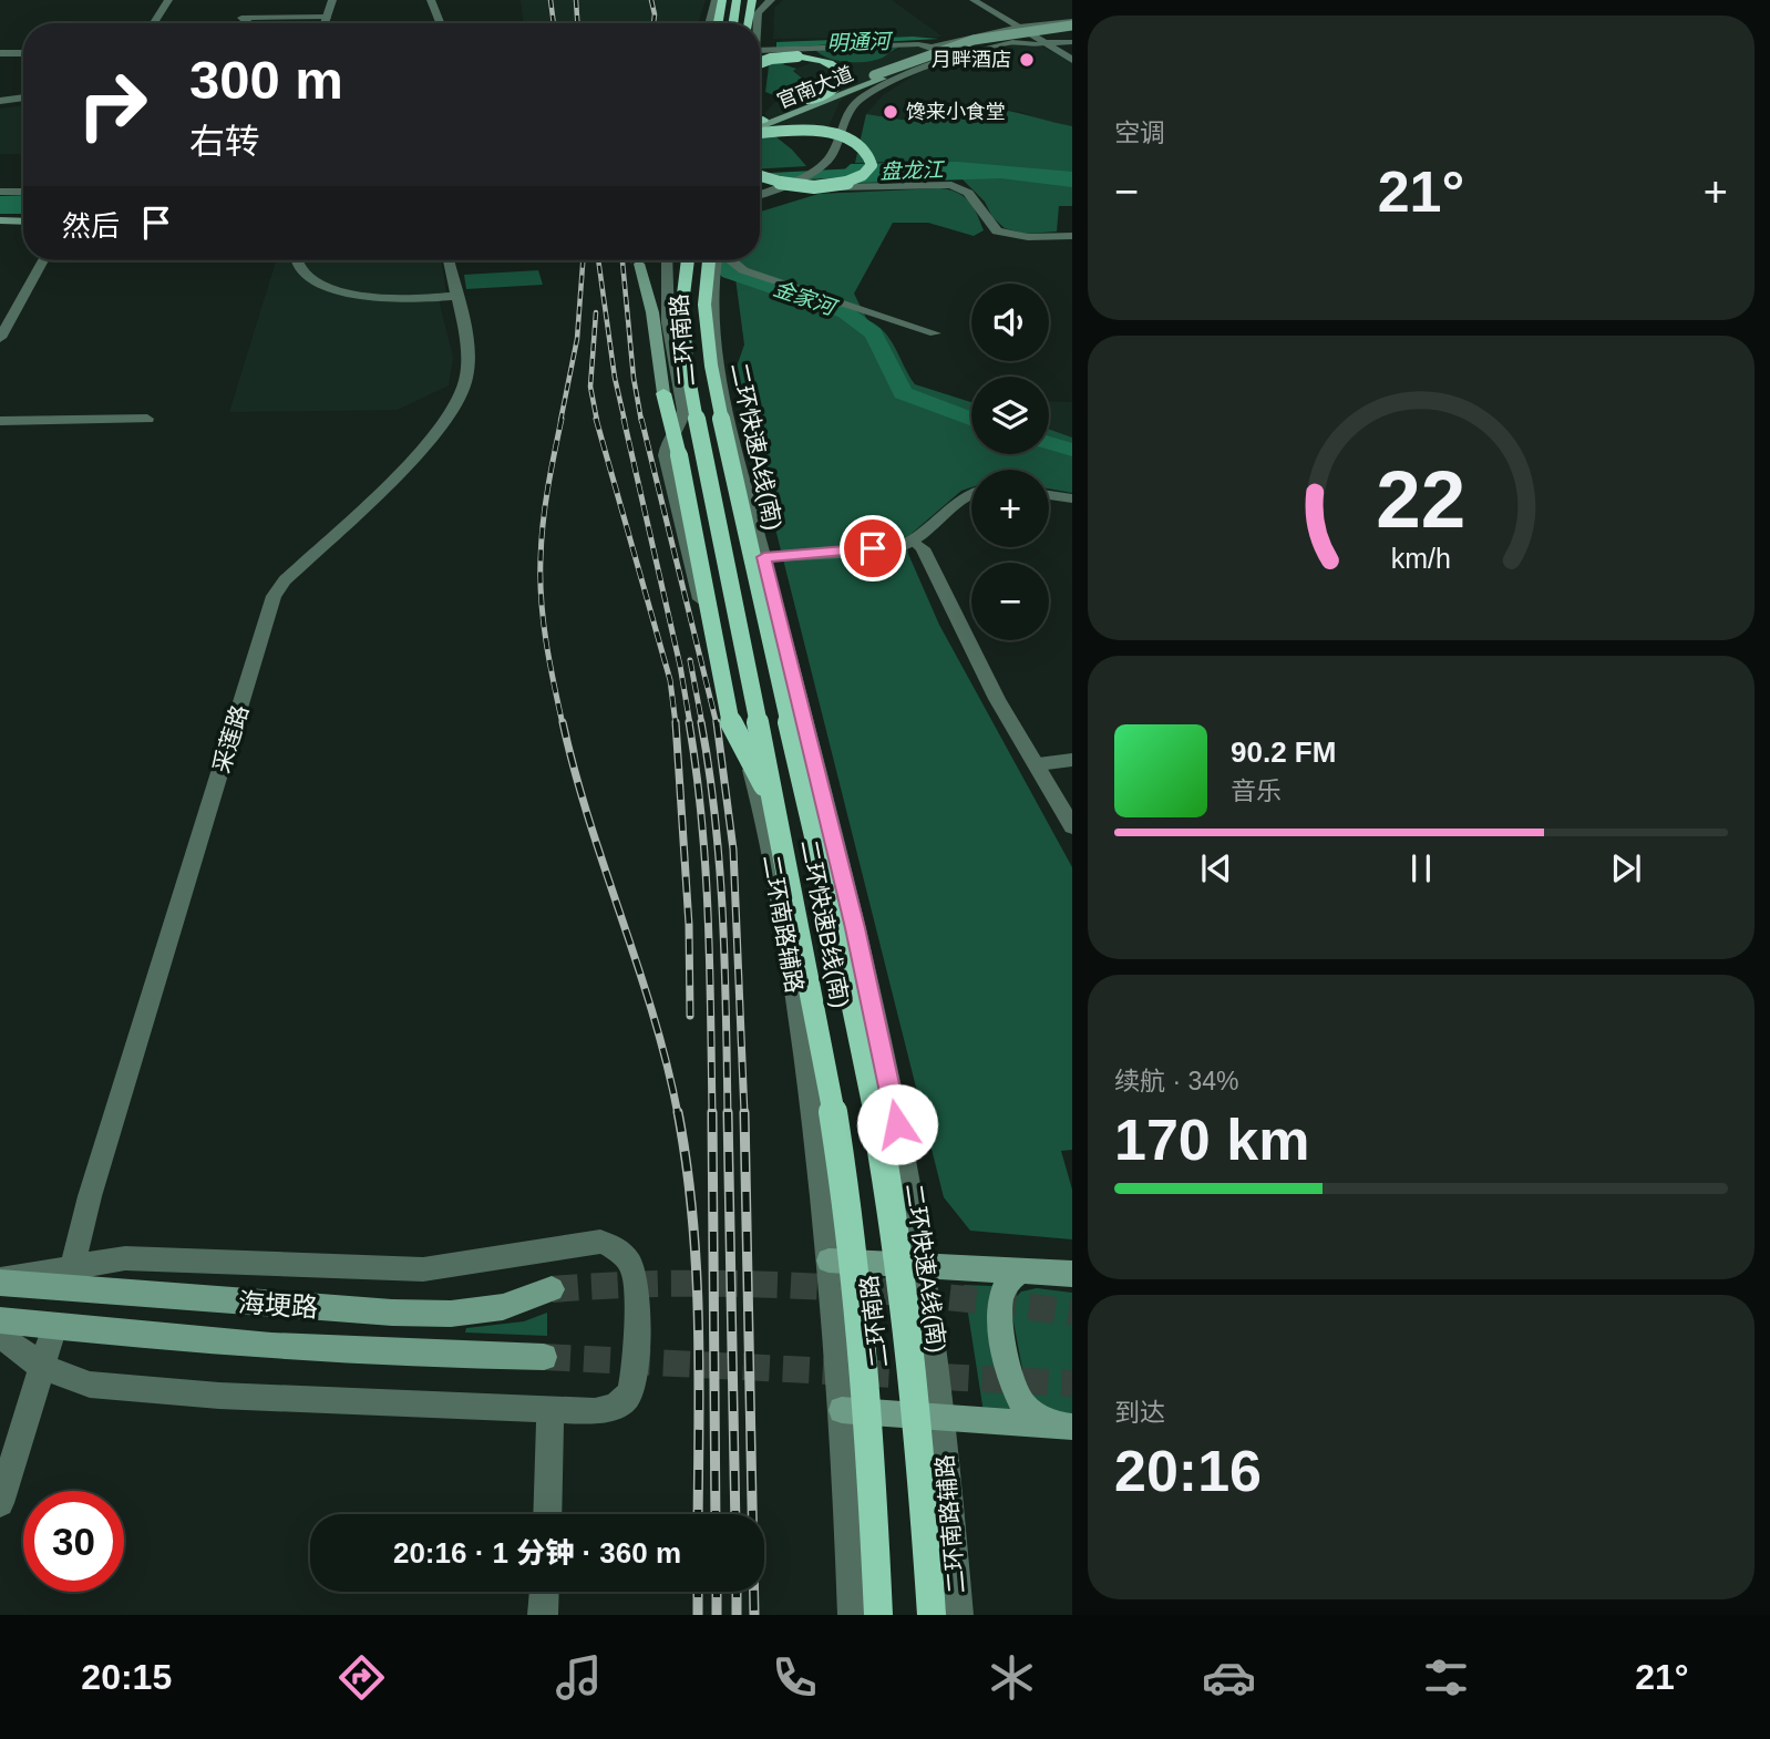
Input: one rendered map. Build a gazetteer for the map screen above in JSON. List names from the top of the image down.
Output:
{
  "streets": {
    "highway": ["二环快速A线(南)", "二环快速B线(南)"],
    "main road": ["官南大道", "二环南路", "海埂路"],
    "street": ["采莲路", "二环南路辅路"]
  },
  "crossings": [
    ["采莲路", "海埂路"]
  ],
  "water": ["明通河", "盘龙江", "金家河"],
  "places": ["月畔酒店", "馋来小食堂"],
  "page": {
    "tile": [
      "空调",
      ["续航 · 34%", "170 km"],
      ["到达", "20:16"]
    ],
    "turn": ["300 m", "右转"],
    "heat": ["−", "21°", "+"],
    "then": "然后",
    "map_buttons": ["+", "−"],
    "song": ["90.2 FM", "音乐"],
    "limit": "30",
    "trip": "20:16 · 1 分钟 · 360 m",
    "tabs": ["20:15", "21°"],
    "gauge": ["22", "km/h"]
  }
}
